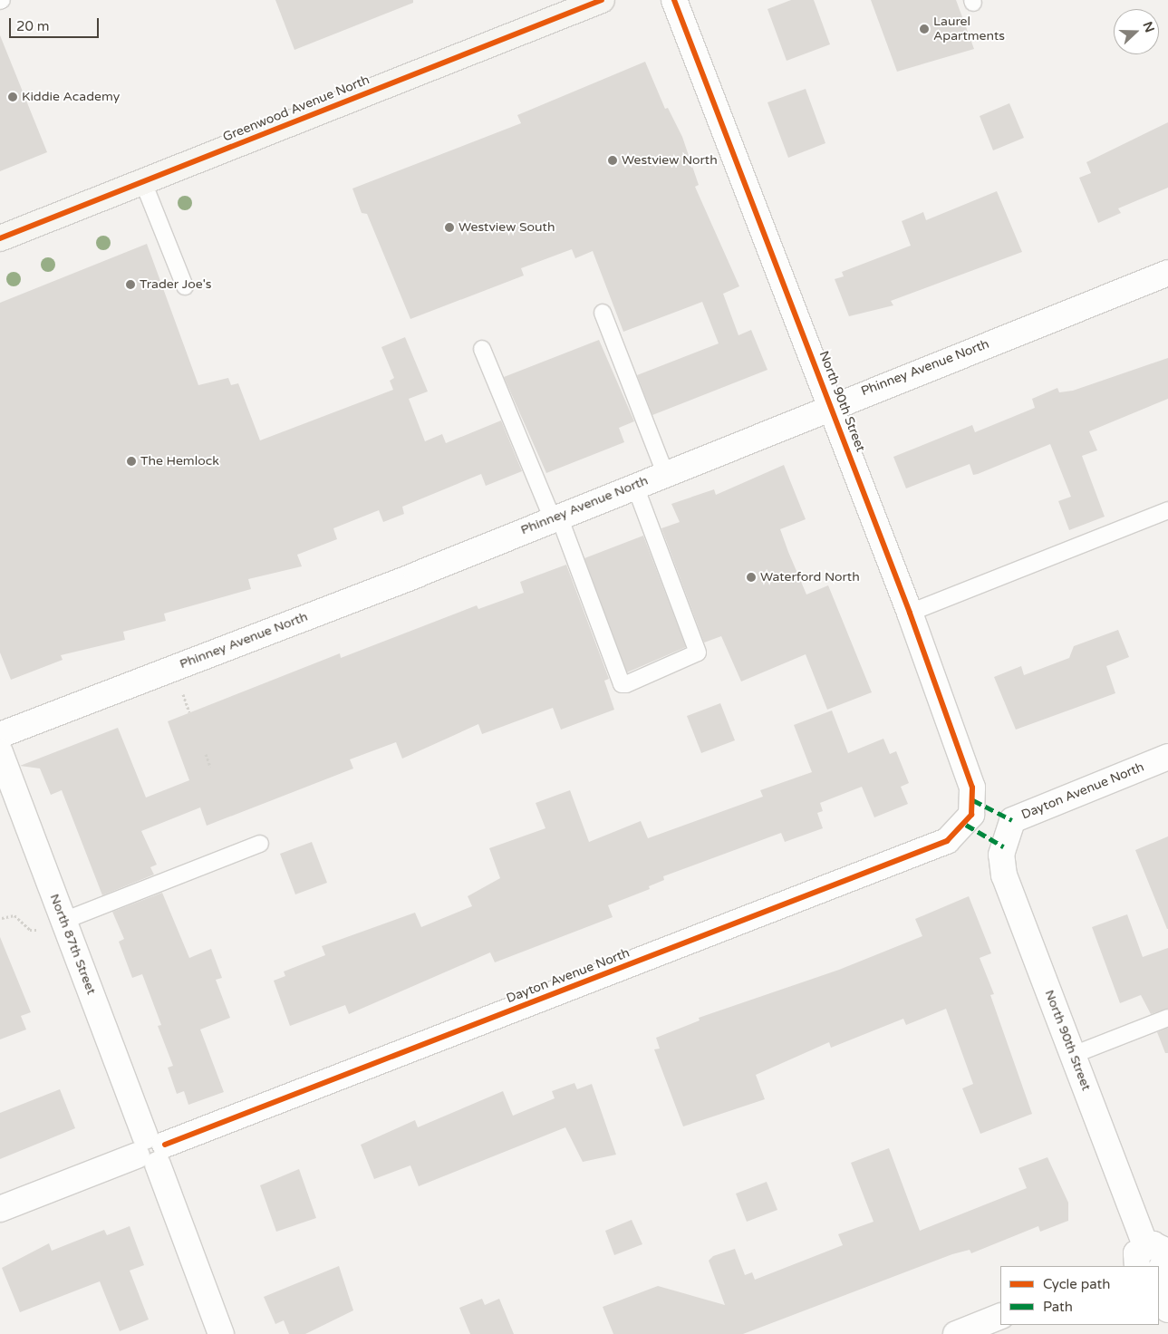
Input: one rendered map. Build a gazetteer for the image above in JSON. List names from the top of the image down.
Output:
{
  "streets": {
    "main road": ["Greenwood Avenue North"],
    "street": [
      "Phinney Avenue North",
      "North 90th Street",
      "Dayton Avenue North",
      "North 87th Street"
    ]
  },
  "crossings": [
    ["Phinney Avenue North", "North 90th Street"],
    ["North 90th Street", "Dayton Avenue North"],
    ["Dayton Avenue North", "North 87th Street"]
  ],
  "places": [
    "Laurel Apartments",
    "Kiddie Academy",
    "Westview North",
    "Westview South",
    "Trader Joe's",
    "The Hemlock",
    "Waterford North"
  ],
  "legend": ["Cycle path", "Path"],
  "scale_bar": "20 m",
  "north": "right"
}
